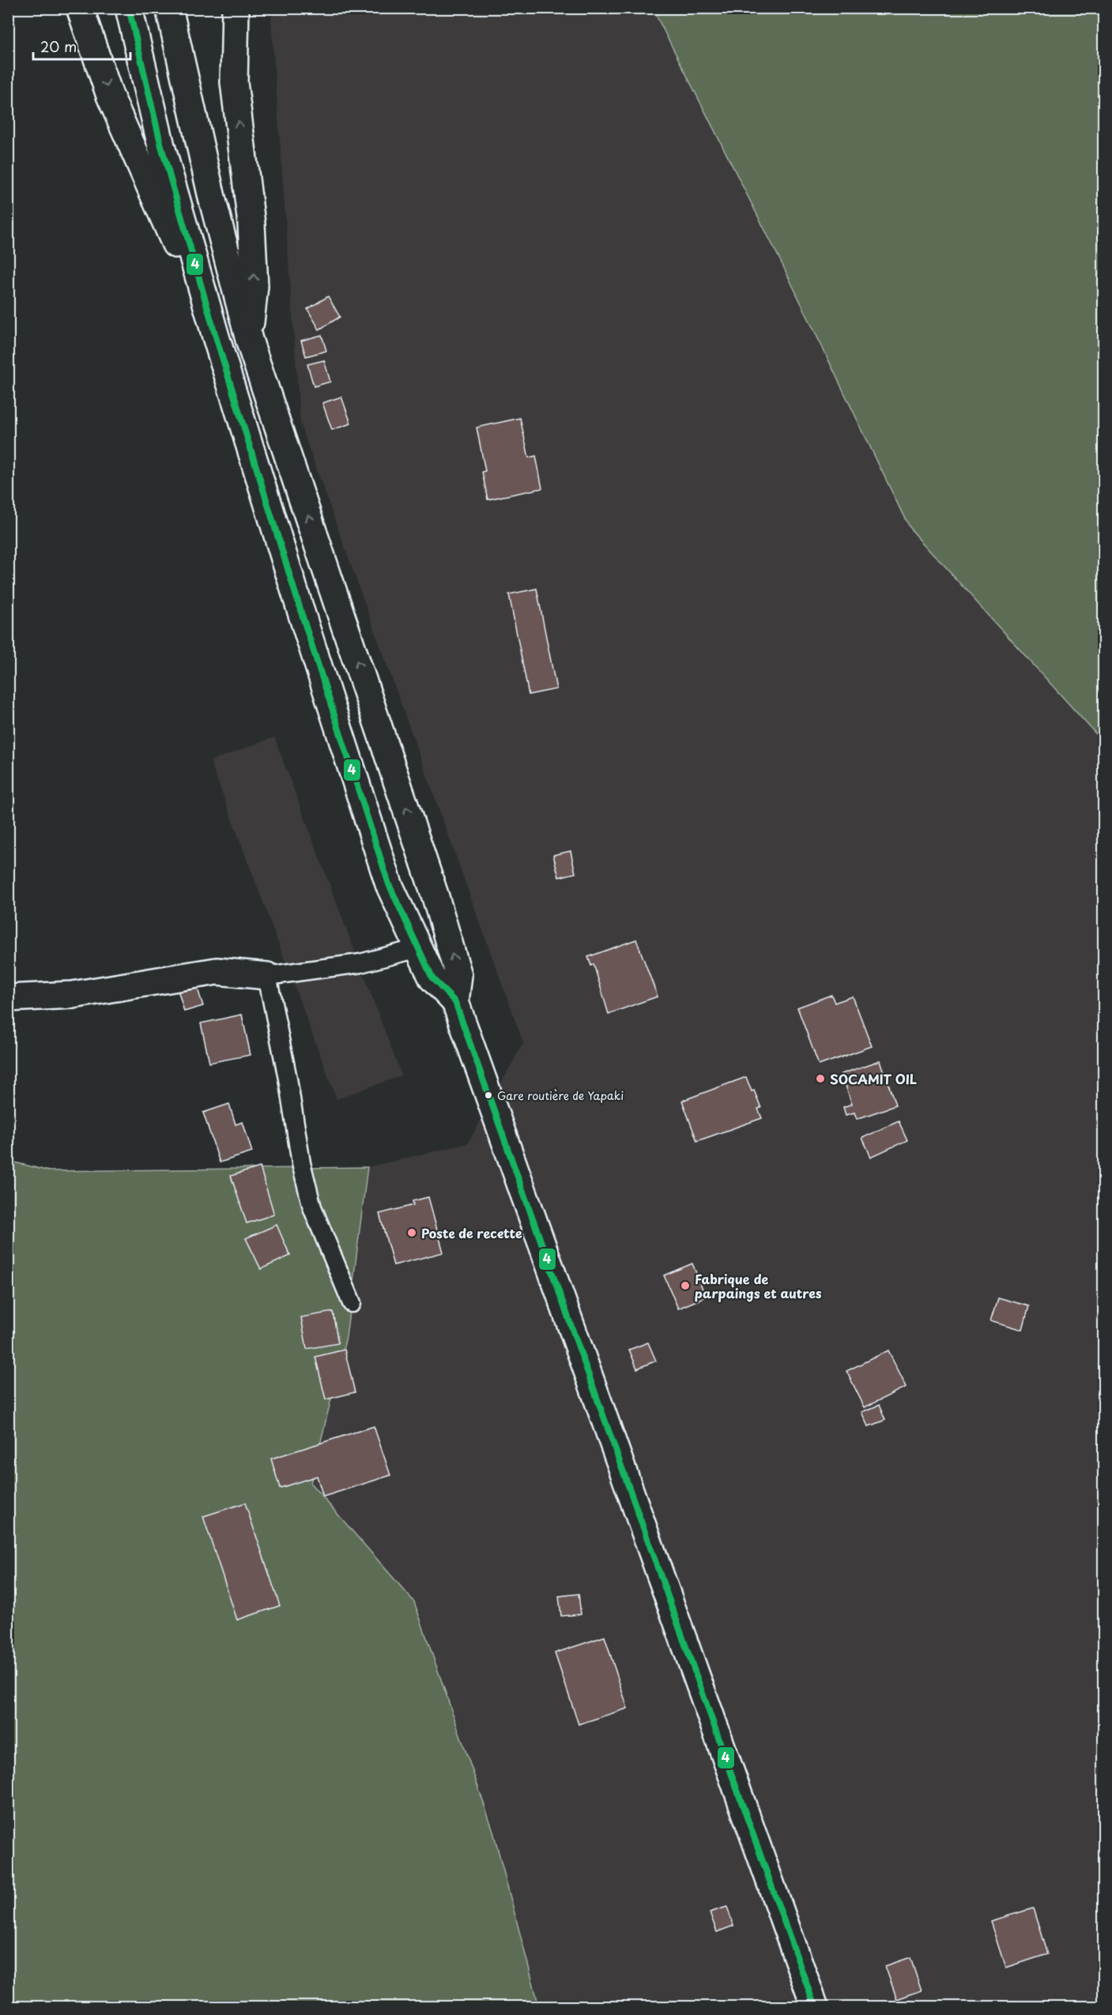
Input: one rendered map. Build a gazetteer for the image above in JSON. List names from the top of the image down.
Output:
{
  "places": [
    "SOCAMIT OIL",
    "Gare routière de Yapaki",
    "Poste de recette",
    "Fabrique de parpaings et autres"
  ],
  "lines": ["transit line 4"],
  "scale_bar": "20 m"
}
